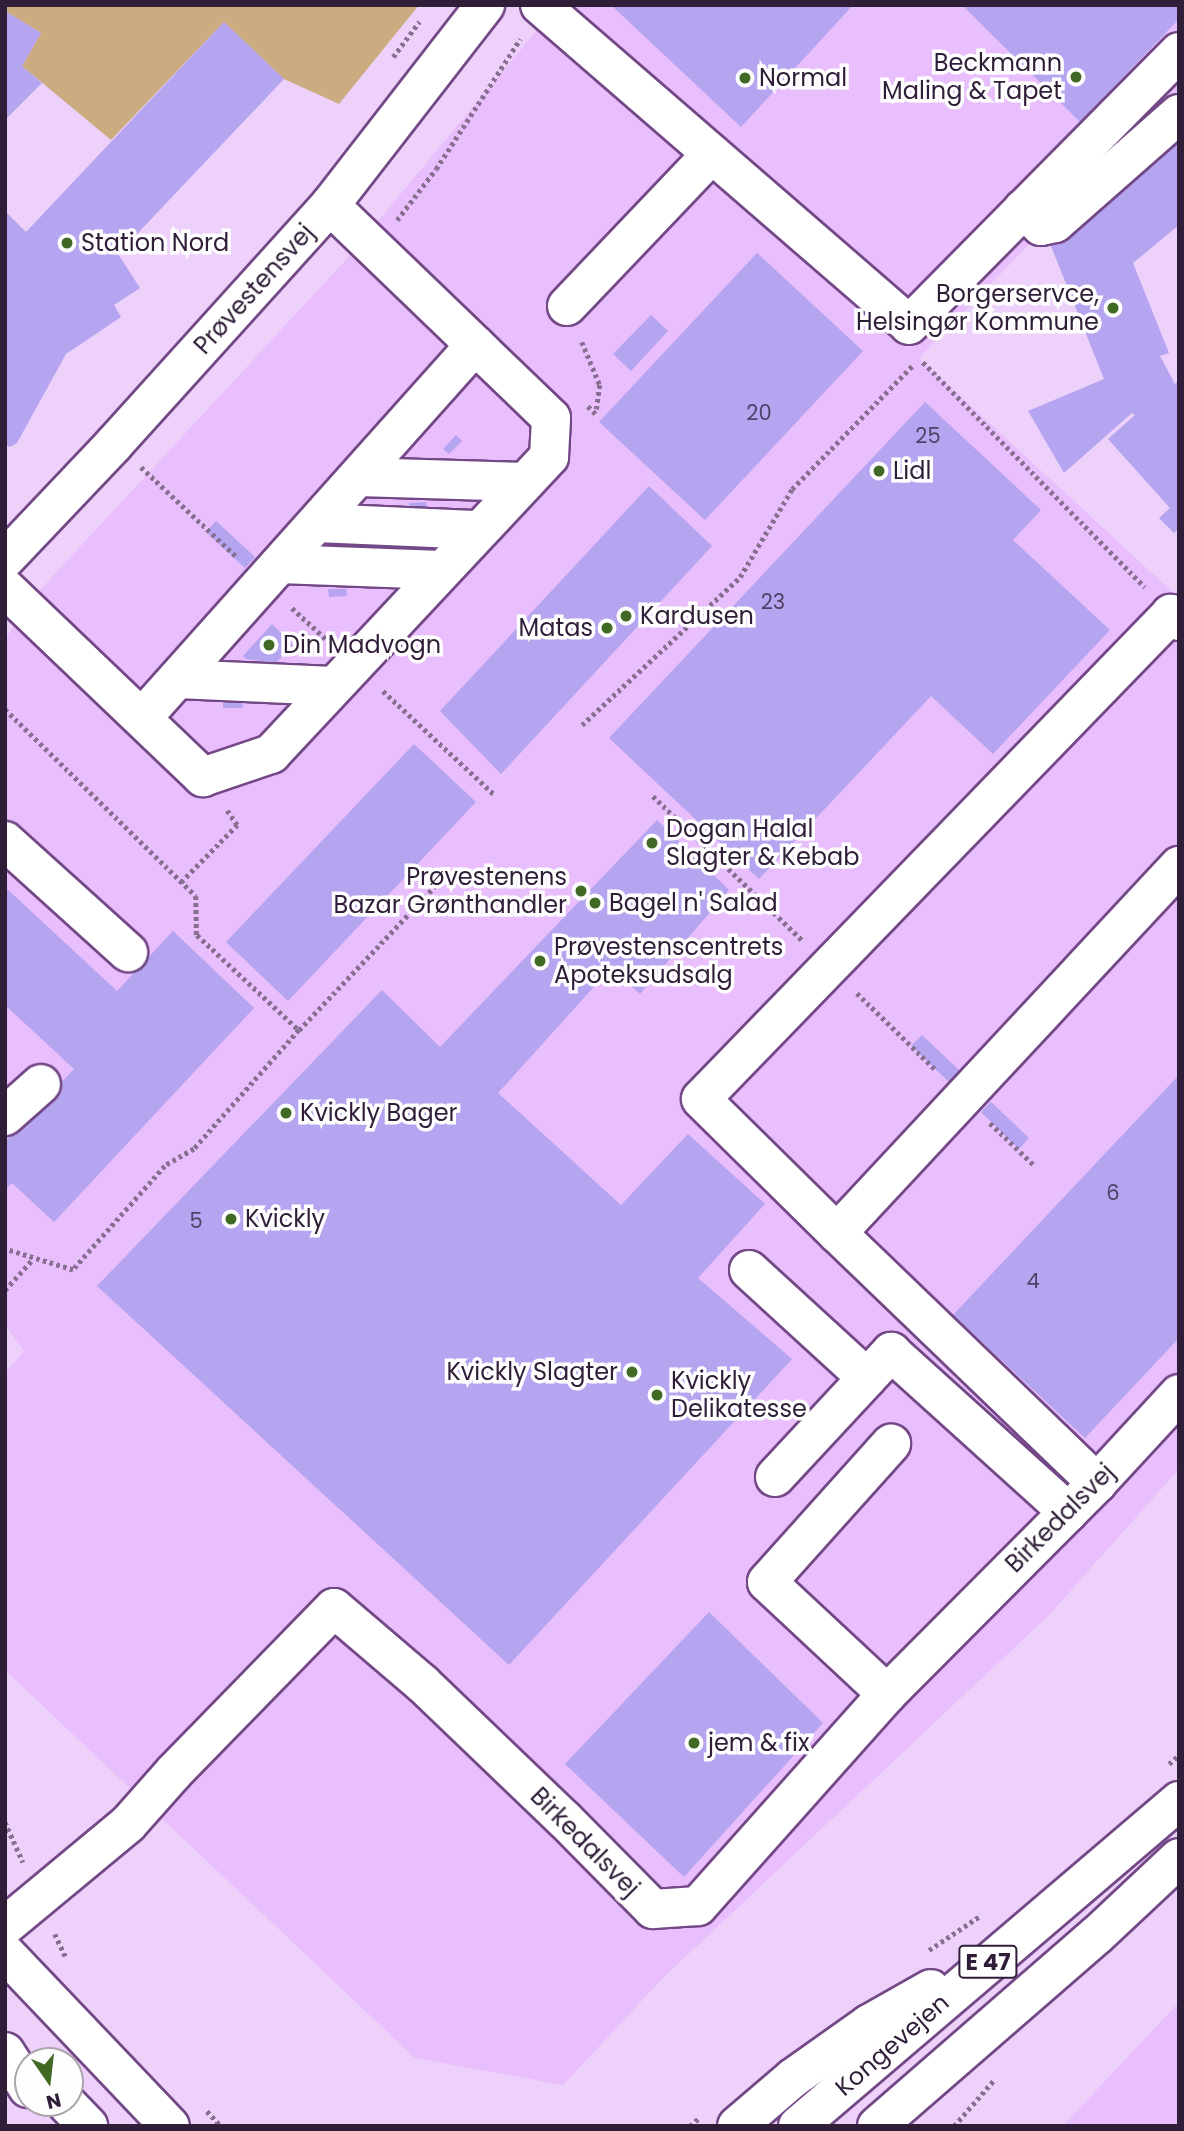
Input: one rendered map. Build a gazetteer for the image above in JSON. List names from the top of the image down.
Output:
{
  "streets": {
    "street": [
      "Prøvestensvej",
      "Birkedalsvej",
      "E 47",
      "Kongevejen"
    ]
  },
  "places": [
    "Beckmann Maling & Tapet",
    "Normal",
    "Station Nord",
    "Borgerservce, Helsingør Kommune",
    "Lidl",
    "Kardusen",
    "Matas",
    "Din Madvogn",
    "Dogan Halal Slagter & Kebab",
    "Prøvestenens Bazar Grønthandler",
    "Bagel n' Salad",
    "Prøvestenscentrets Apoteksudsalg",
    "Kvickly Bager",
    "Kvickly",
    "Kvickly Slagter",
    "Kvickly Delikatesse",
    "jem & fix"
  ],
  "house_numbers": [
    "20",
    "25",
    "23",
    "6",
    "5",
    "4"
  ],
  "north": "bottom"
}
